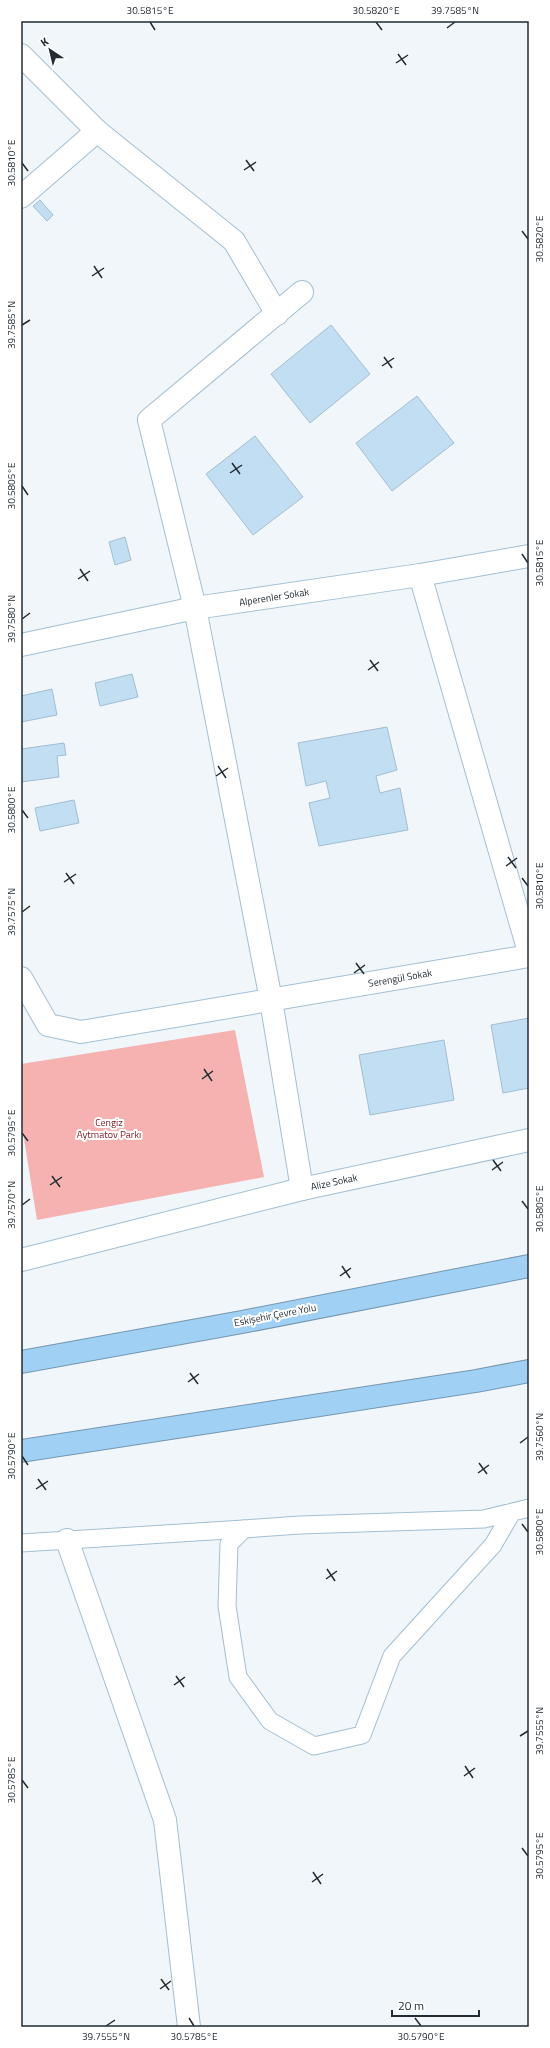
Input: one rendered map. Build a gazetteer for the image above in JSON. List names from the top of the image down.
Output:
{
  "streets": {
    "highway": ["Eskişehir Çevre Yolu"],
    "street": ["Alperenler Sokak", "Serengül Sokak", "Alize Sokak"]
  },
  "crossings": [
    ["Alperenler Sokak", "Alize Sokak"],
    ["Serengül Sokak", "Alize Sokak"]
  ],
  "parks": ["Cengiz Aytmatov Parkı"],
  "scale_bar": "20 m",
  "north": "top left",
  "coordinates": [
    "30.5815°E",
    "30.5820°E",
    "39.7585°N",
    "30.5810°E",
    "30.5805°E",
    "39.7580°N",
    "30.5800°E",
    "39.7575°N",
    "30.5795°E",
    "39.7570°N",
    "39.7560°N",
    "30.5790°E",
    "39.7555°N",
    "30.5785°E"
  ]
}
